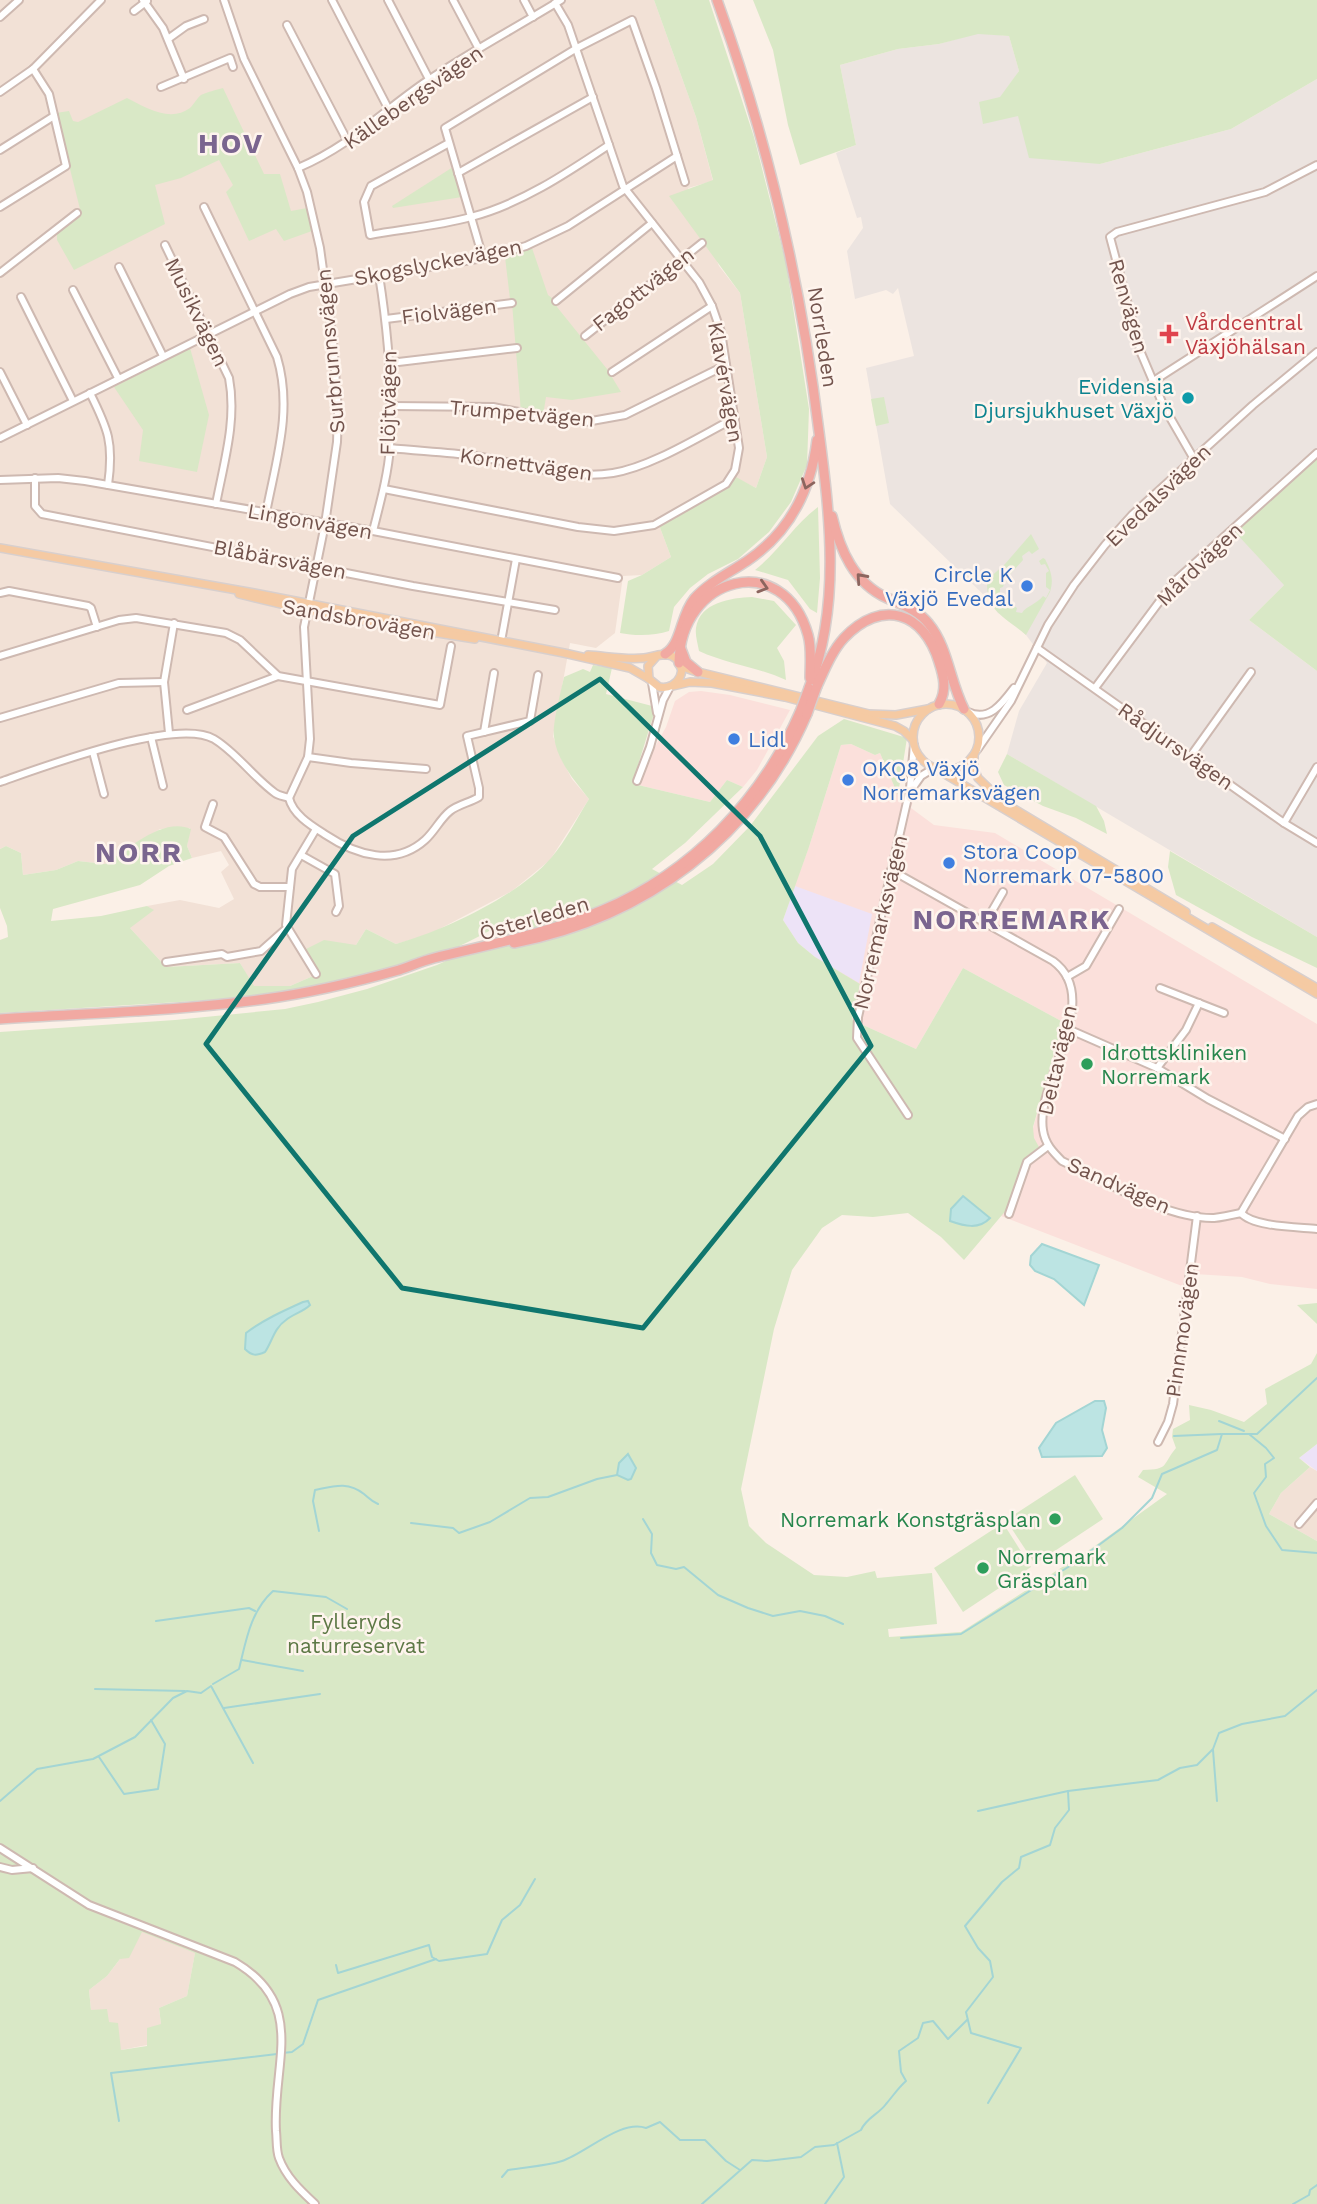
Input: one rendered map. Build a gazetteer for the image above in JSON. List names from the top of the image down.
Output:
{
  "streets": {
    "highway": ["Norrleden", "Österleden"],
    "main road": ["Sandsbrovägen"],
    "street": [
      "Källebergsvägen",
      "Skogslyckevägen",
      "Fagottvägen",
      "Renvägen",
      "Fiolvägen",
      "Musikvägen",
      "Surbrunnsvägen",
      "Klavérvägen",
      "Flöjtvägen",
      "Trumpetvägen",
      "Kornettvägen",
      "Evedalsvägen",
      "Lingonvägen",
      "Blåbärsvägen",
      "Mårdvägen",
      "Rådjursvägen",
      "Norremarksvägen",
      "Deltavägen",
      "Sandvägen",
      "Pinnmovägen"
    ]
  },
  "crossings": [
    ["Källebergsvägen", "Surbrunnsvägen"],
    ["Källebergsvägen", "Klavérvägen"],
    ["Skogslyckevägen", "Musikvägen"],
    ["Skogslyckevägen", "Surbrunnsvägen"],
    ["Skogslyckevägen", "Klavérvägen"],
    ["Skogslyckevägen", "Flöjtvägen"],
    ["Fagottvägen", "Klavérvägen"],
    ["Renvägen", "Evedalsvägen"],
    ["Fiolvägen", "Flöjtvägen"],
    ["Musikvägen", "Lingonvägen"],
    ["Norrleden", "Österleden"],
    ["Surbrunnsvägen", "Lingonvägen"],
    ["Surbrunnsvägen", "Blåbärsvägen"],
    ["Surbrunnsvägen", "Sandsbrovägen"],
    ["Klavérvägen", "Flöjtvägen"],
    ["Klavérvägen", "Trumpetvägen"],
    ["Klavérvägen", "Kornettvägen"],
    ["Flöjtvägen", "Trumpetvägen"],
    ["Flöjtvägen", "Kornettvägen"],
    ["Flöjtvägen", "Lingonvägen"],
    ["Evedalsvägen", "Rådjursvägen"],
    ["Evedalsvägen", "Norremarksvägen"],
    ["Lingonvägen", "Blåbärsvägen"],
    ["Mårdvägen", "Rådjursvägen"],
    ["Norremarksvägen", "Deltavägen"],
    ["Deltavägen", "Sandvägen"],
    ["Sandvägen", "Pinnmovägen"]
  ],
  "districts": ["HOV", "NORR", "NORREMARK"],
  "parks": ["Fylleryds naturreservat"],
  "places": {
    "health": ["Vårdcentral Växjöhälsan"],
    "other": [
      "Evidensia Djursjukhuset Växjö",
      "Circle K Växjö Evedal",
      "Lidl",
      "OKQ8 Växjö Norremarksvägen",
      "Stora Coop Norremark 07-5800",
      "Idrottskliniken Norremark",
      "Norremark Konstgräsplan",
      "Norremark Gräsplan"
    ]
  }
}
